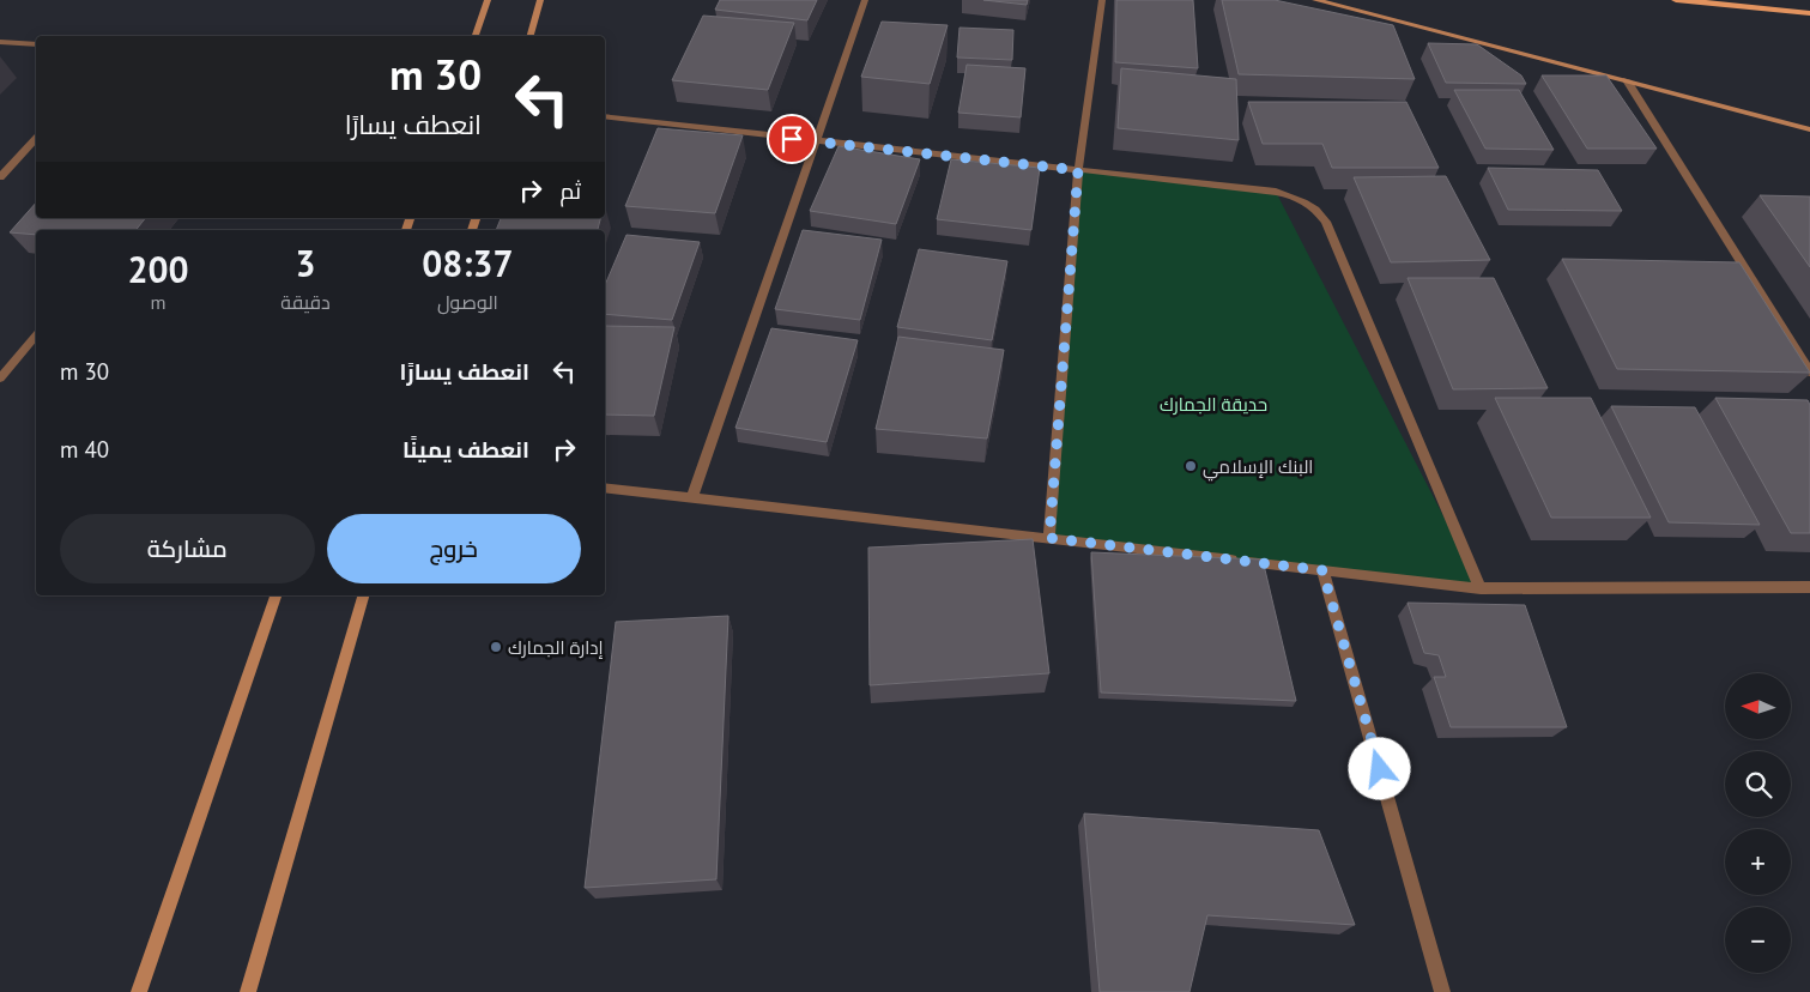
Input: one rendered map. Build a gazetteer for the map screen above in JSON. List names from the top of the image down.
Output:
{
  "parks": ["حديقة الجمارك"],
  "places": ["البنك الإسلامي", "إدارة الجمارك"],
  "north": "left",
  "page": {
    "turn": ["30 m", "انعطف يسارًا"],
    "then": "ثم",
    "eta": [
      "08:37",
      "الوصول",
      "3",
      "دقيقة",
      "200",
      "m"
    ],
    "list": [
      {
        "name": "انعطف يسارًا",
        "value": "30 m"
      },
      {
        "name": "انعطف يمينًا",
        "value": "40 m"
      }
    ],
    "buttons": ["خروج", "مشاركة"],
    "map_buttons": ["+", "−"]
  }
}
